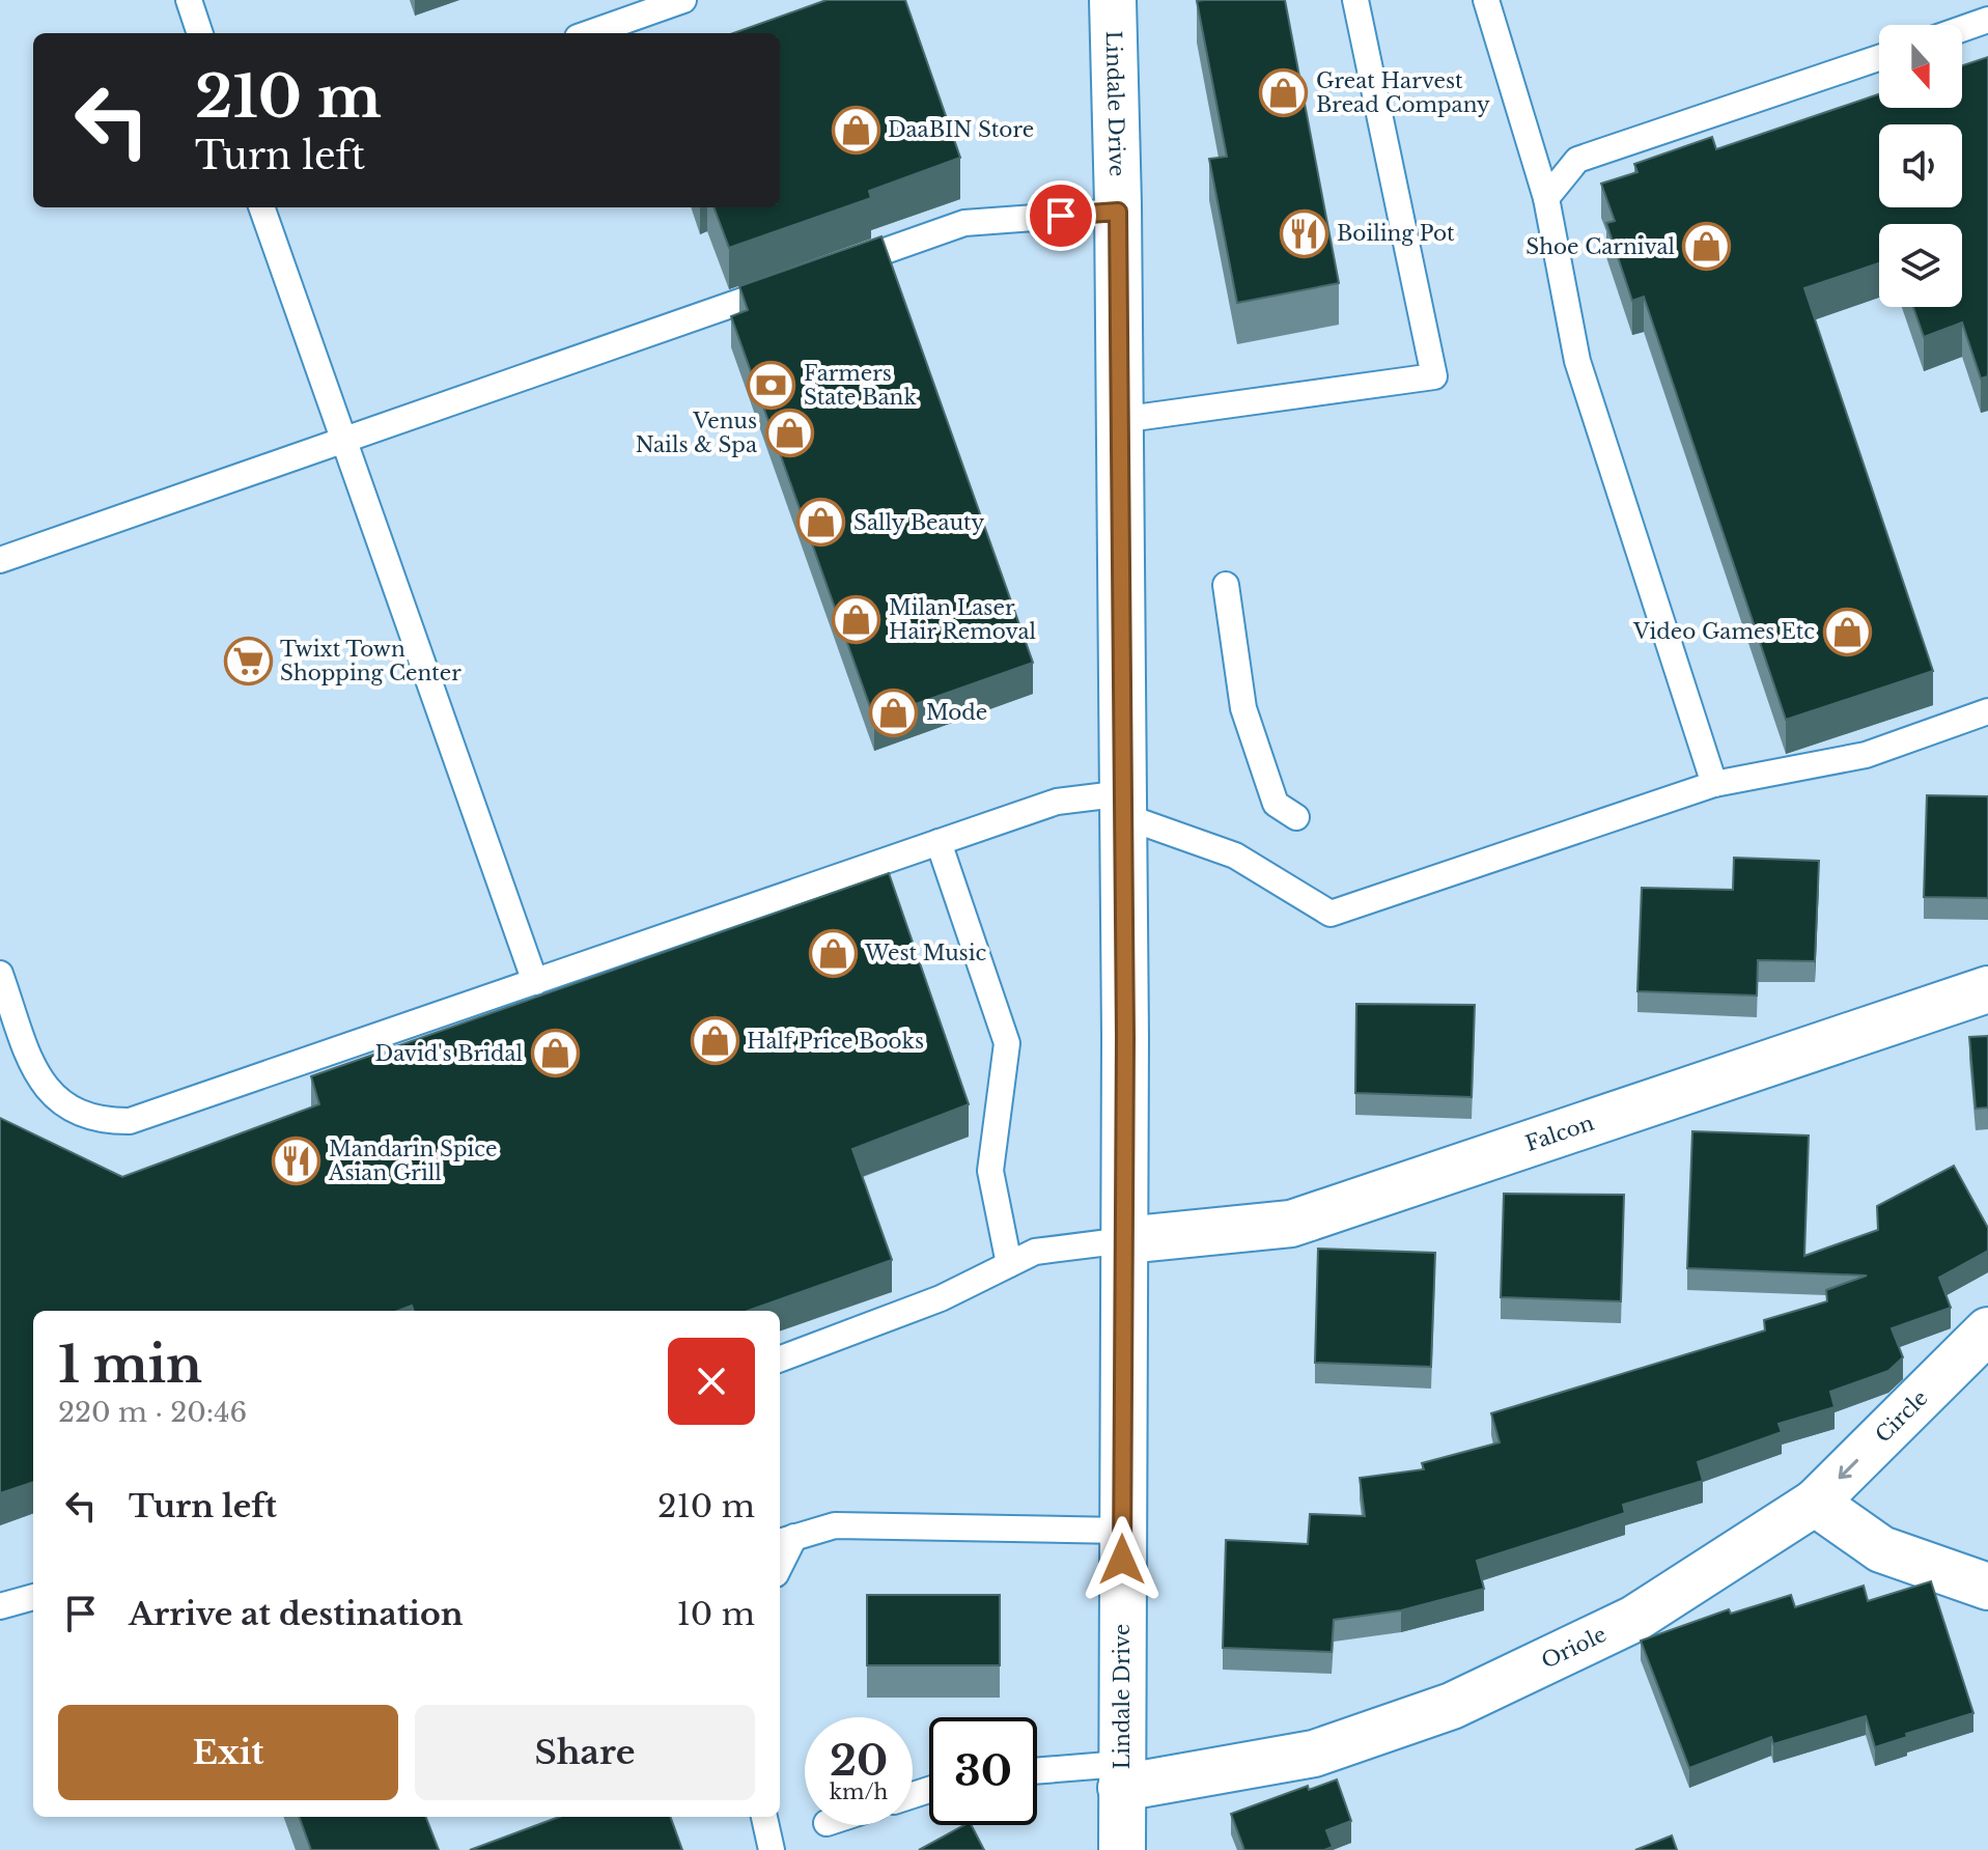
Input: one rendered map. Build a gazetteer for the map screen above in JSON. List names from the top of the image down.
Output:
{
  "streets": {
    "street": [
      "Lindale Drive",
      "Falcon",
      "Circle",
      "Oriole"
    ]
  },
  "crossings": [
    ["Lindale Drive", "Falcon"],
    ["Lindale Drive", "Oriole"],
    ["Circle", "Oriole"]
  ],
  "one_way": ["Circle"],
  "places": {
    "shop": [
      "Great Harvest Bread Company",
      "DaaBIN Store",
      "Shoe Carnival",
      "Venus Nails & Spa",
      "Sally Beauty",
      "Milan Laser Hair Removal",
      "Video Games Etc",
      "Mode",
      "West Music",
      "Half Price Books",
      "David's Bridal"
    ],
    "restaurant": ["Boiling Pot", "Mandarin Spice Asian Grill"],
    "bank": ["Farmers State Bank"],
    "supermarket": ["Twixt Town Shopping Center"]
  },
  "north": "bottom",
  "page": {
    "turn": ["210 m", "Turn left"],
    "heading": ["1 min", "220 m · 20:46"],
    "list": [
      {
        "name": "Turn left",
        "value": "210 m"
      },
      {
        "name": "Arrive at destination",
        "value": "10 m"
      }
    ],
    "buttons": ["Exit", "Share"],
    "speed": "20 km/h",
    "limit": "30"
  }
}
